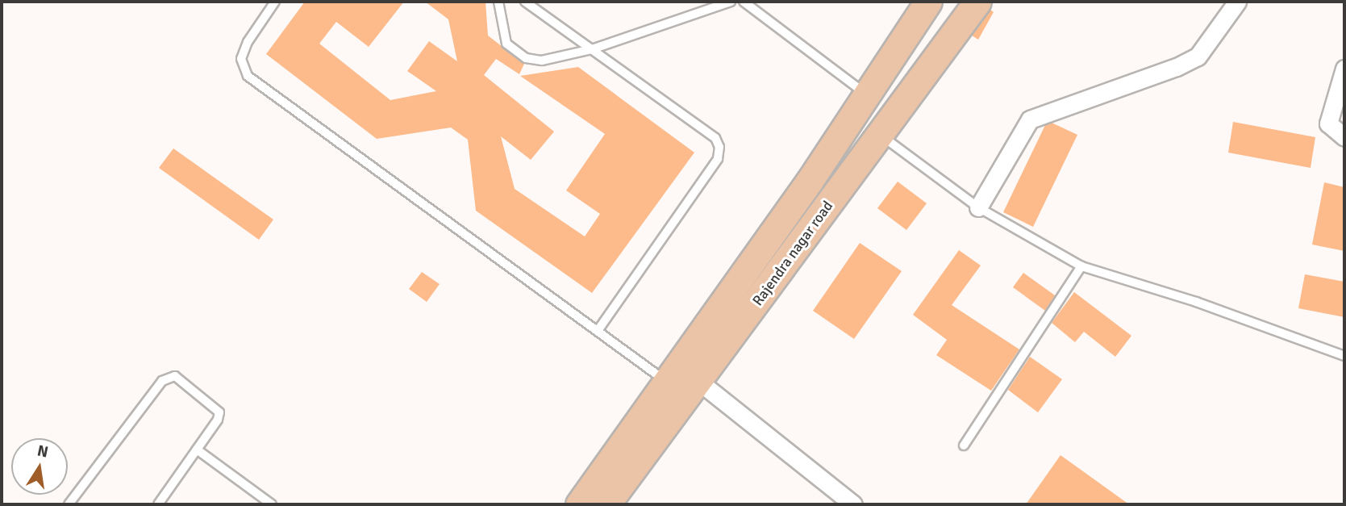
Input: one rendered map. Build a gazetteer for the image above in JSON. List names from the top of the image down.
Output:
{
  "streets": {
    "main road": ["Rajendra nagar road"]
  },
  "north": "top"
}
